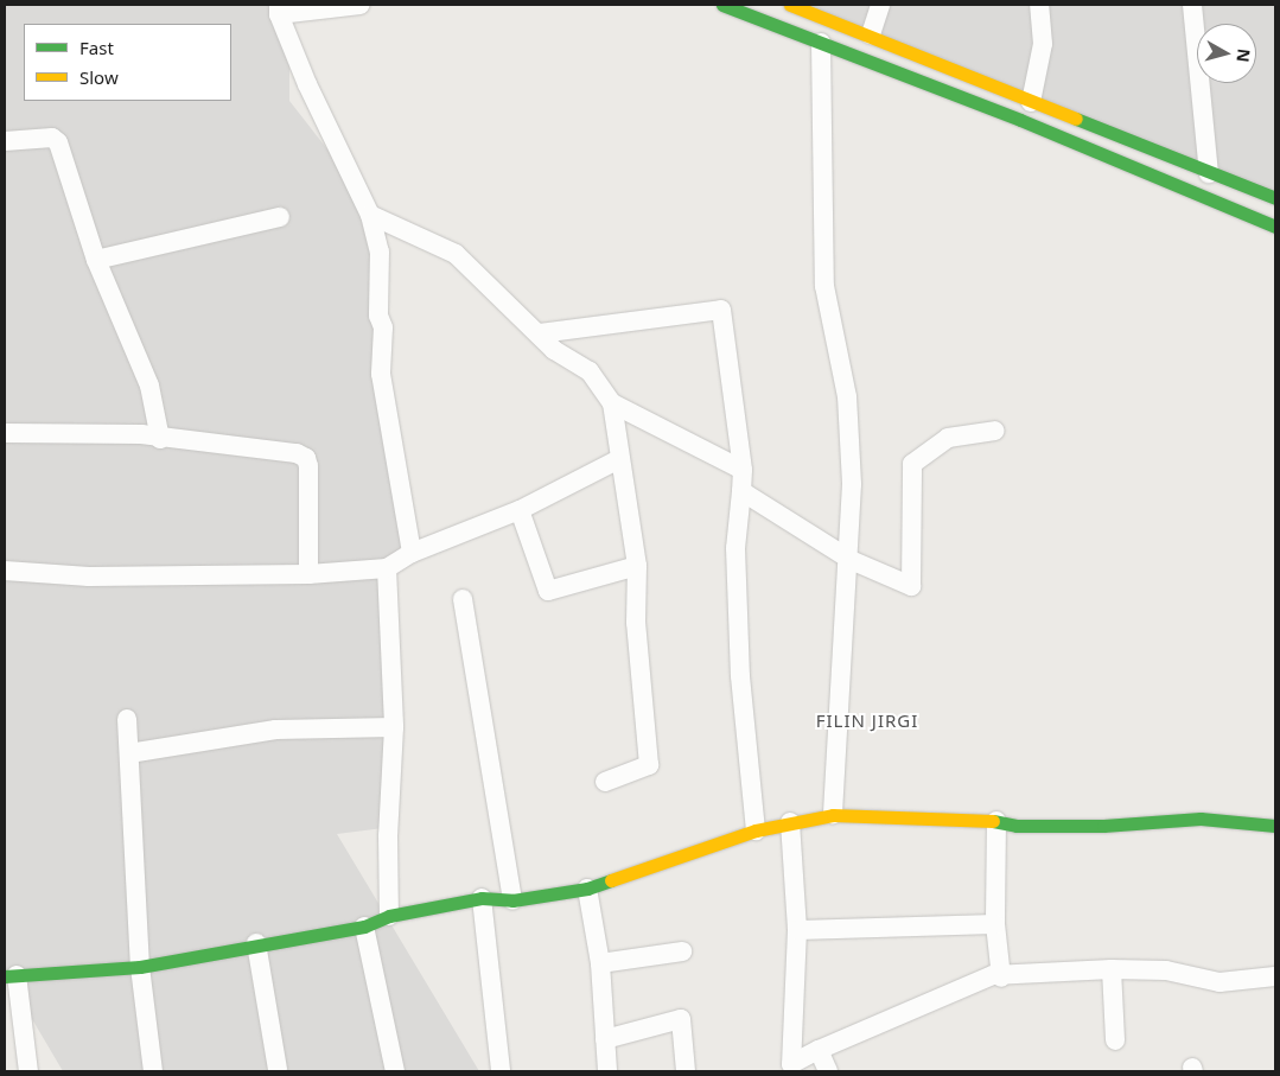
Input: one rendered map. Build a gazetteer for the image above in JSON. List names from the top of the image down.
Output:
{
  "districts": ["FILIN JIRGI"],
  "legend": ["Fast", "Slow"],
  "north": "right"
}
